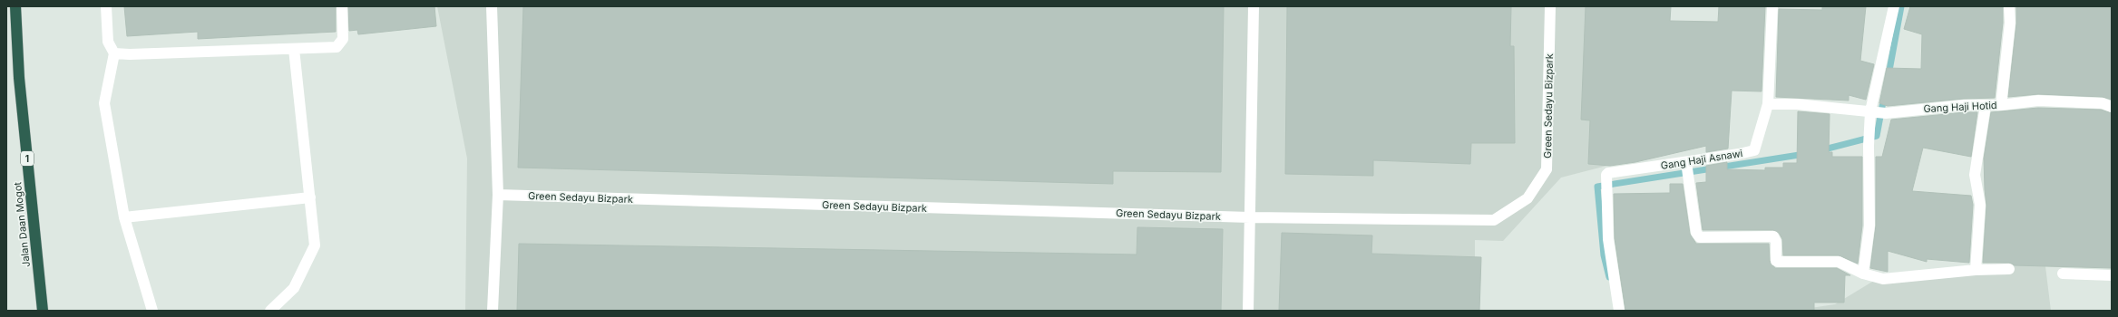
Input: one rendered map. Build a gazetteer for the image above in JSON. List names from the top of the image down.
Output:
{
  "streets": {
    "highway": ["1", "Jalan Daan Mogot"],
    "street": ["Green Sedayu Bizpark", "Gang Haji Hotid", "Gang Haji Asnawi"]
  },
  "crossings": [
    ["Gang Haji Hotid", "Gang Haji Asnawi"]
  ]
}
